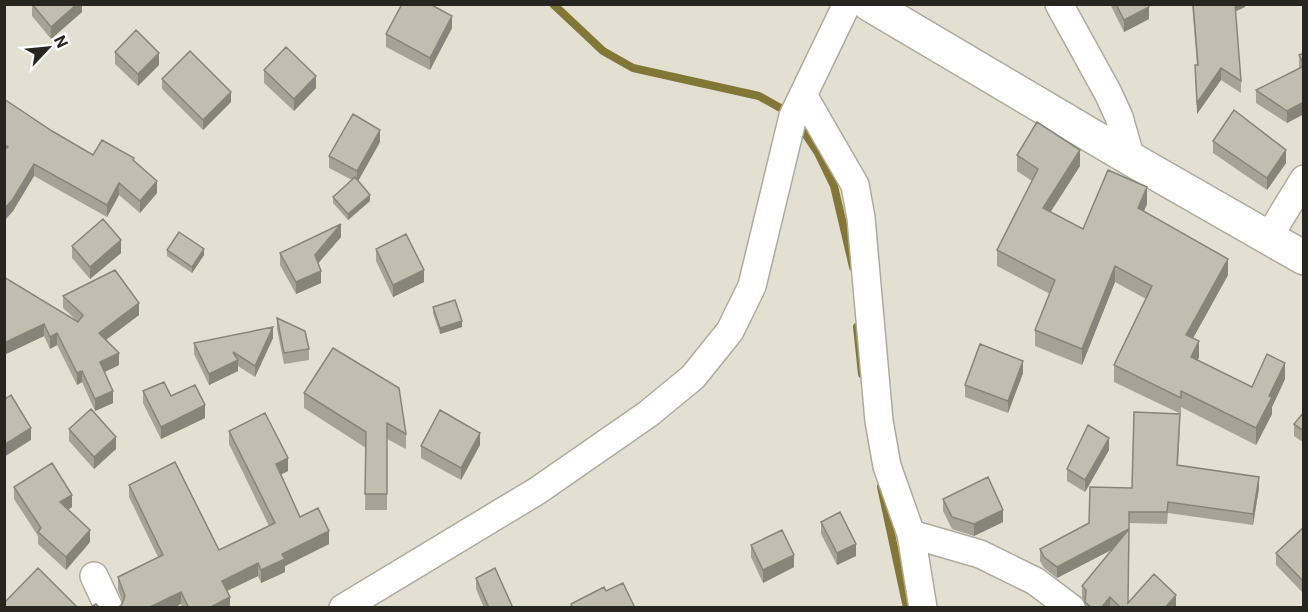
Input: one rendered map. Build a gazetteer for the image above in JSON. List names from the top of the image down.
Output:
{
  "north": "top right"
}
